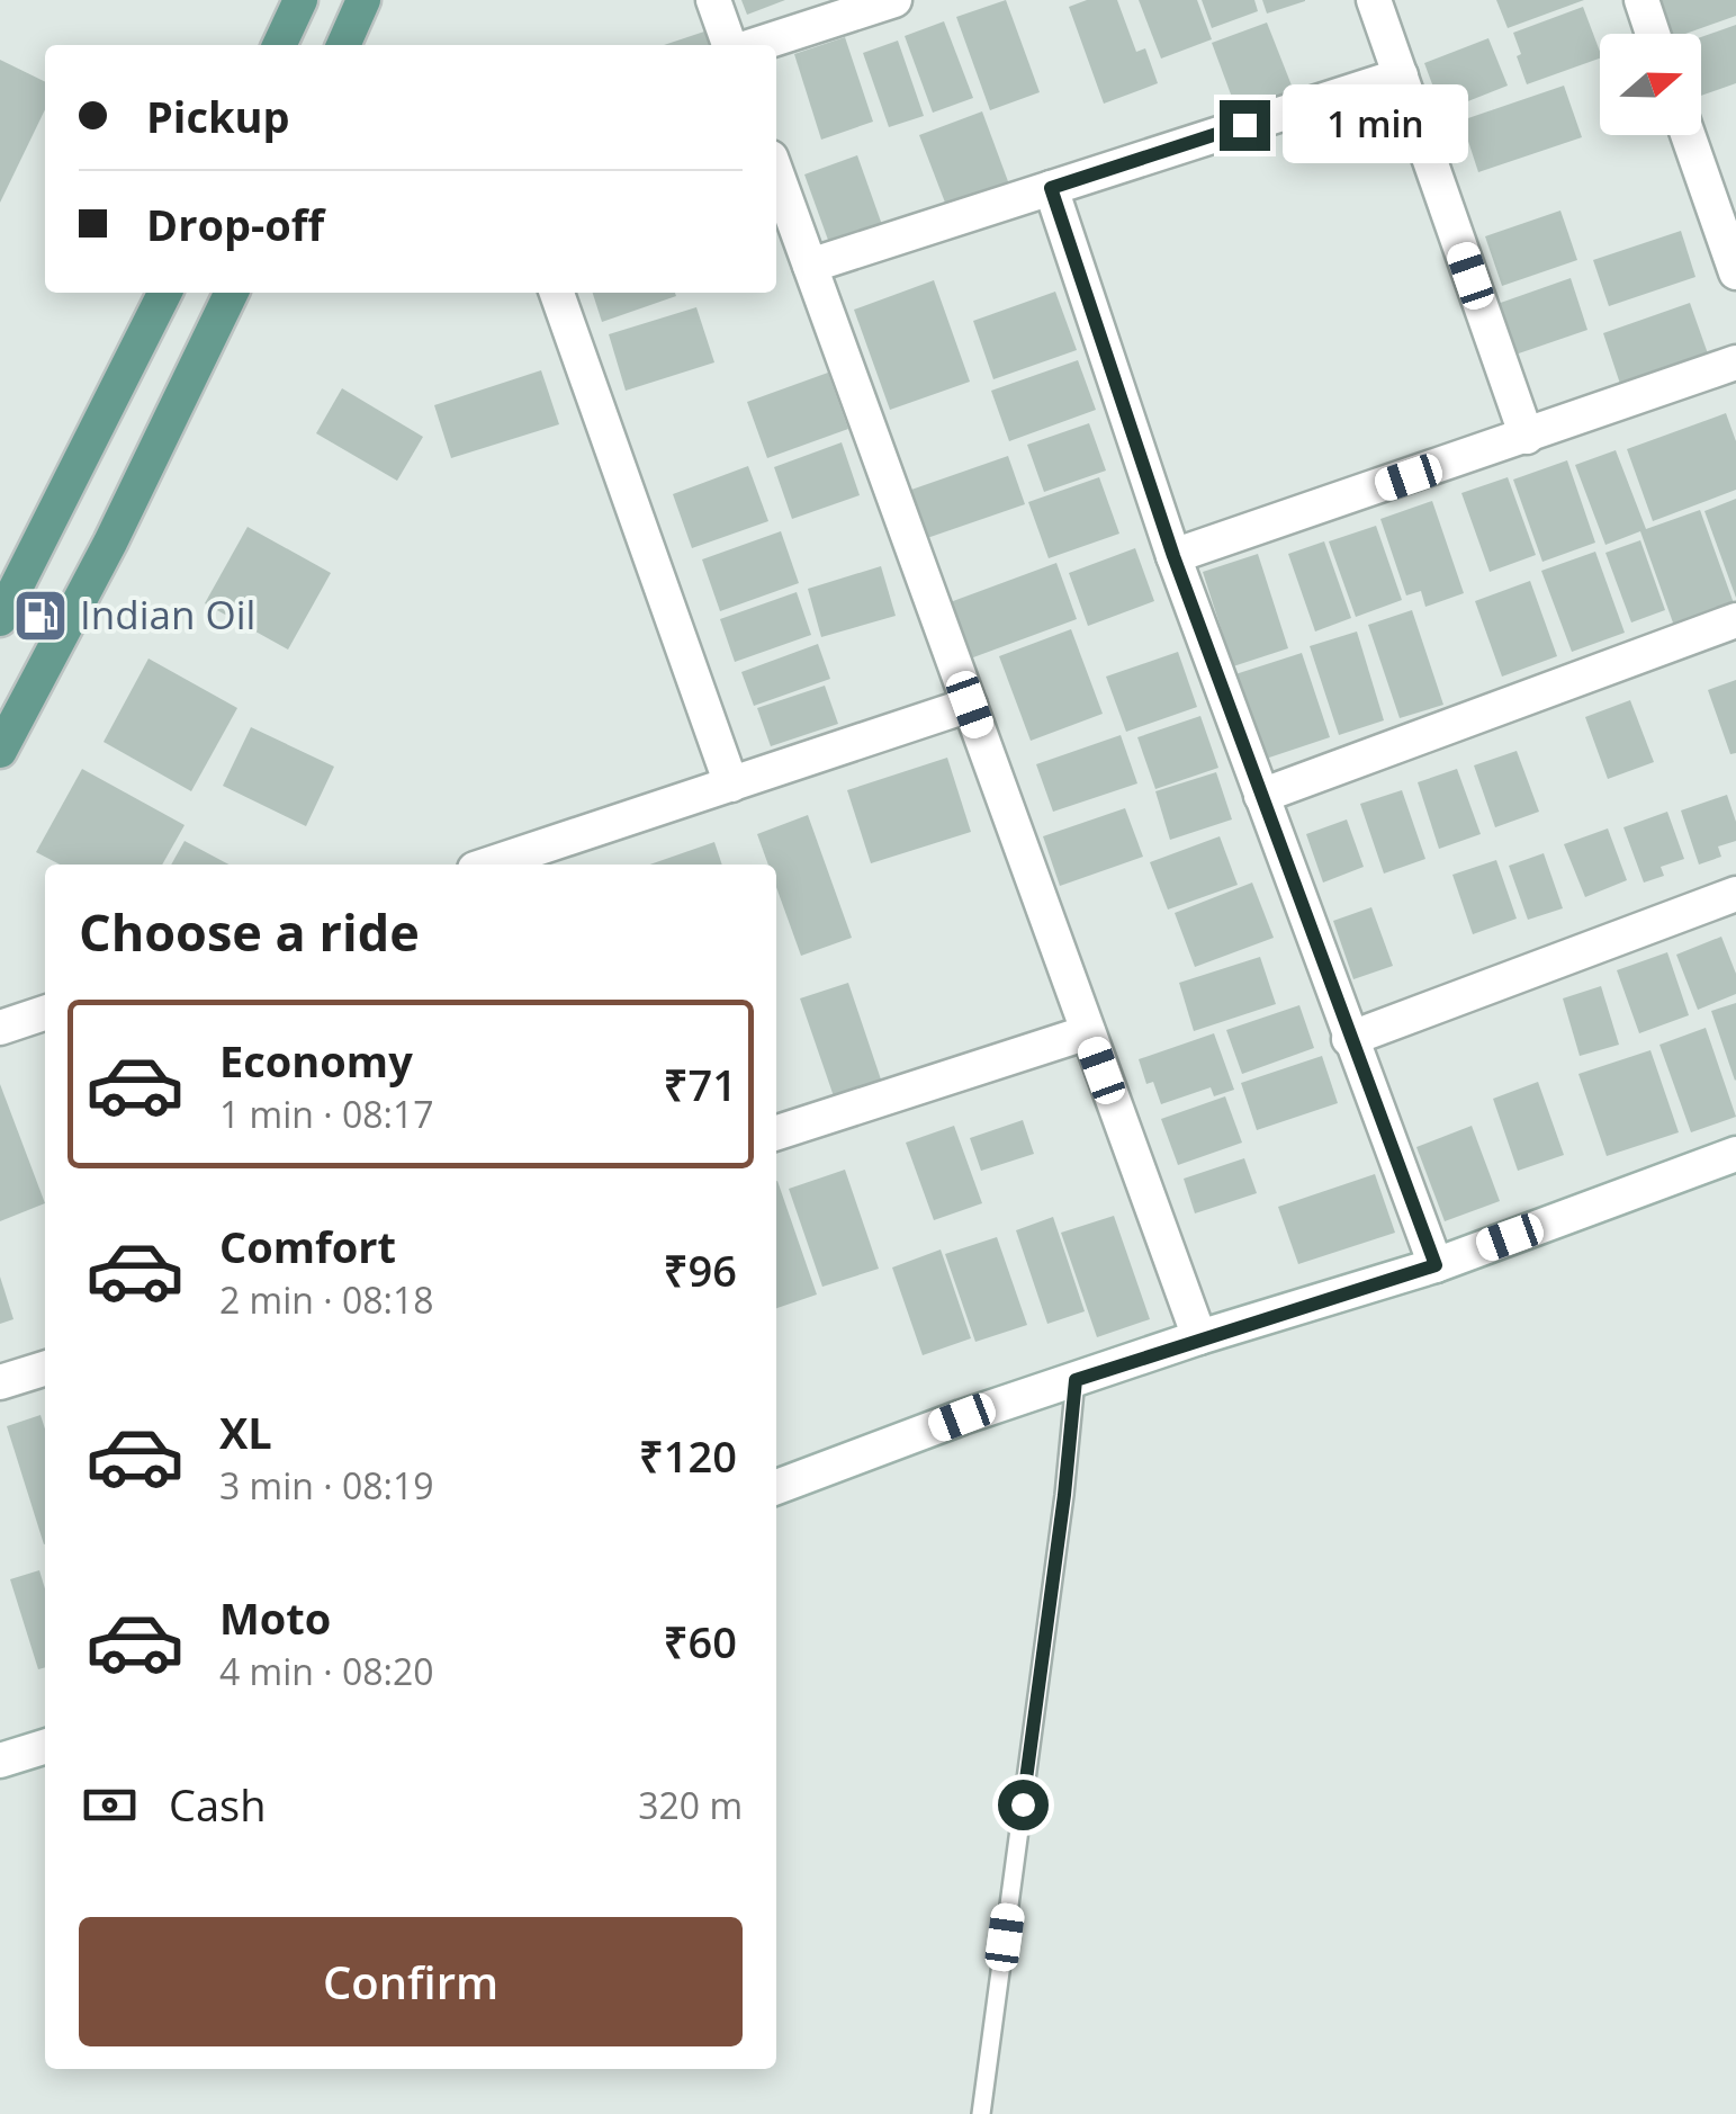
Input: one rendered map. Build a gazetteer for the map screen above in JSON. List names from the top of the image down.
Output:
{
  "places": {
    "fuel station": ["Indian Oil"]
  },
  "north": "right",
  "page": {
    "banner": ["Pickup", "Drop-off"],
    "bubble": "1 min",
    "heading": "Choose a ride",
    "list": [
      {
        "name": "Economy",
        "note": "1 min · 08:17",
        "value": "₹71"
      },
      {
        "name": "Comfort",
        "note": "2 min · 08:18",
        "value": "₹96"
      },
      {
        "name": "XL",
        "note": "3 min · 08:19",
        "value": "₹120"
      },
      {
        "name": "Moto",
        "note": "4 min · 08:20",
        "value": "₹60"
      }
    ],
    "pay": ["Cash", "320 m"],
    "buttons": "Confirm"
  }
}
